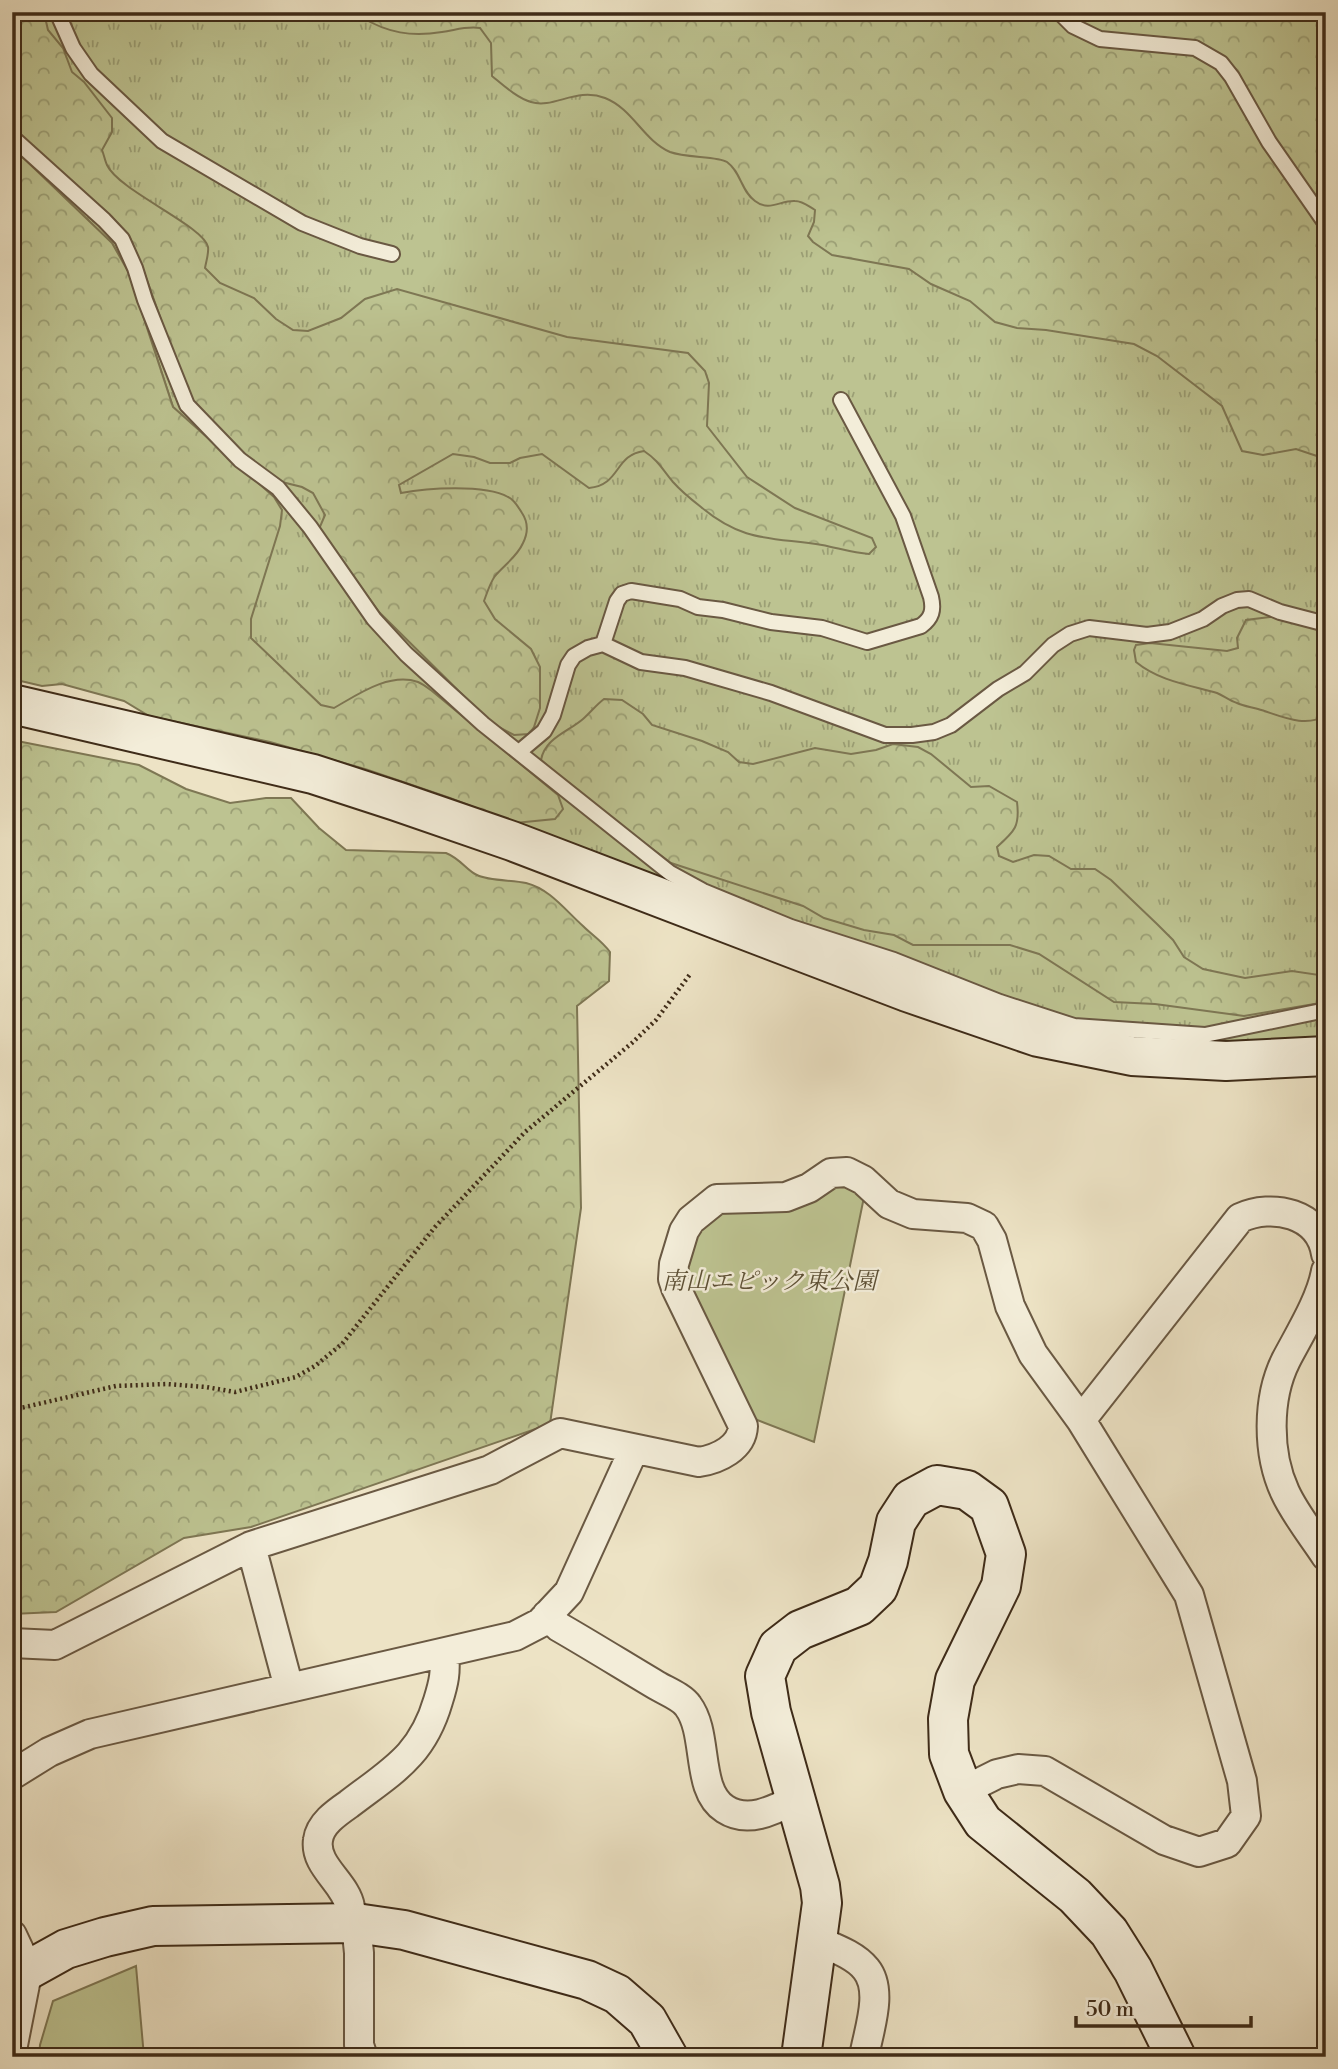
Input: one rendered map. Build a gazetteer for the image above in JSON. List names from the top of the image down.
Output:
{
  "parks": ["南山エピック東公園"],
  "scale_bar": "50 m"
}
